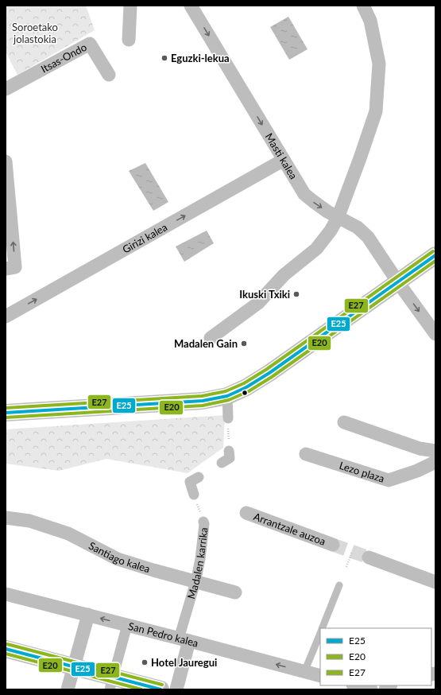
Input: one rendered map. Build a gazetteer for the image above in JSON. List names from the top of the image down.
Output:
{
  "streets": {
    "street": [
      "Itsas-Ondo",
      "Masti kalea",
      "Girizi kalea",
      "Lezo plaza",
      "Arrantzale auzoa",
      "Santiago kalea",
      "Madalen karrika",
      "San Pedro kalea"
    ]
  },
  "crossings": [
    ["Masti kalea", "Girizi kalea"],
    ["Santiago kalea", "Madalen karrika"],
    ["Madalen karrika", "San Pedro kalea"]
  ],
  "one_way": ["Masti kalea", "San Pedro kalea"],
  "parks": ["Soroetako jolastokia"],
  "places": [
    "Eguzki-lekua",
    "Ikuski Txiki",
    "Madalen Gain",
    "Hotel Jauregui"
  ],
  "lines": ["transit line E27", "transit line E25", "transit line E20"],
  "legend": ["E25", "E20", "E27"]
}
